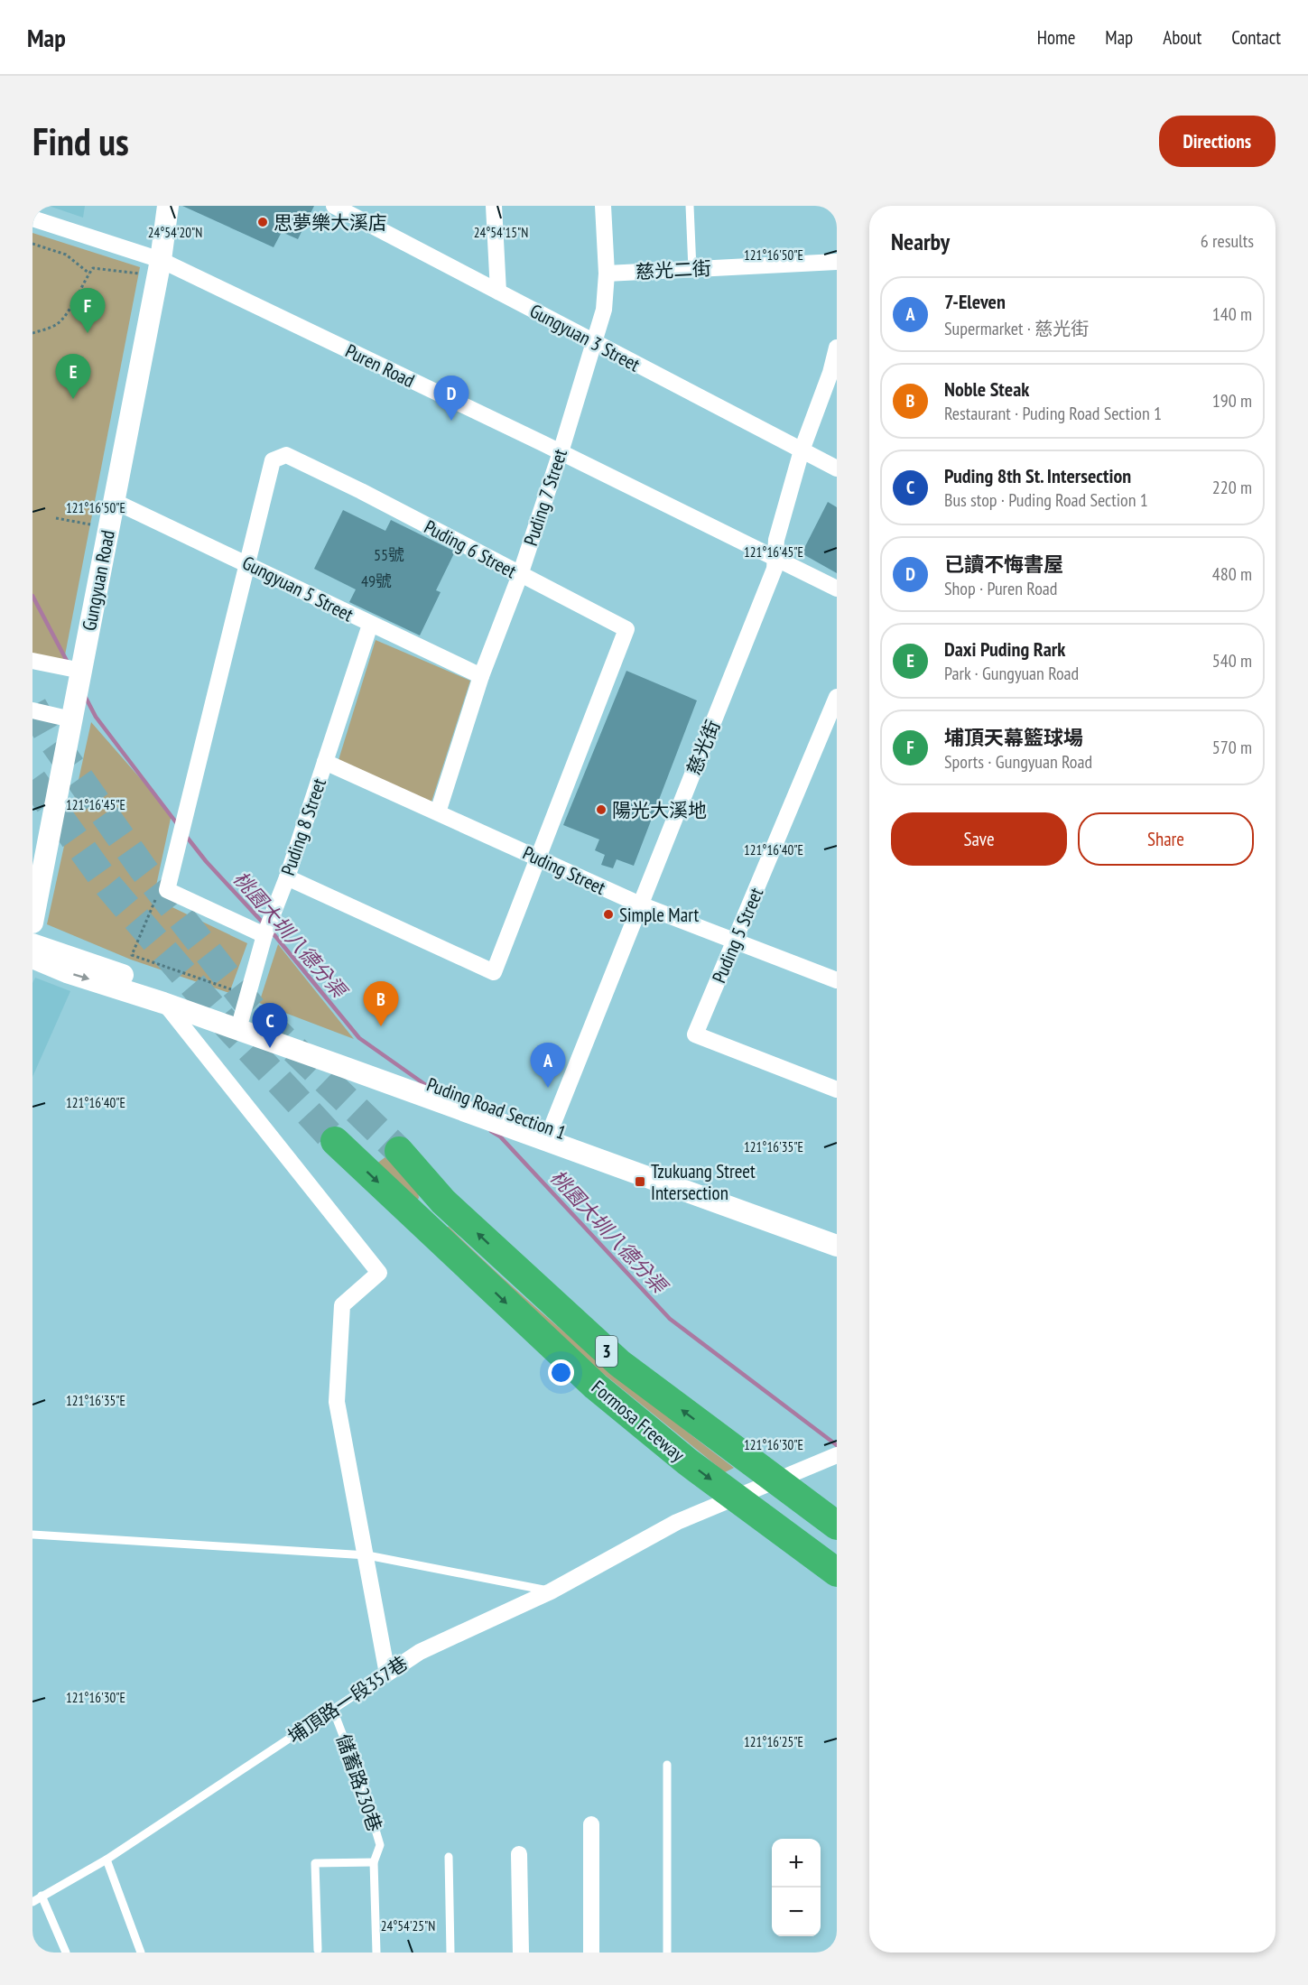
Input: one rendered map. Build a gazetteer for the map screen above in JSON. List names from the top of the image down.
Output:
{
  "streets": {
    "highway": ["3", "Formosa Freeway"],
    "street": [
      "慈光二街",
      "Gungyuan 3 Street",
      "Puren Road",
      "Puding 7 Street",
      "Puding 6 Street",
      "Gungyuan Road",
      "Gungyuan 5 Street",
      "慈光街",
      "Puding 8 Street",
      "Puding Street",
      "Puding 5 Street",
      "Puding Road Section 1",
      "埔頂路一段357巷"
    ],
    "lane": ["儲蓄路230巷"]
  },
  "crossings": [
    ["慈光二街", "Puding 7 Street"],
    ["Gungyuan 3 Street", "Puding 7 Street"],
    ["Gungyuan 3 Street", "慈光街"],
    ["Puren Road", "Puding 7 Street"],
    ["Puren Road", "Gungyuan Road"],
    ["Puren Road", "慈光街"],
    ["Puding 7 Street", "Puding 6 Street"],
    ["Puding 7 Street", "Gungyuan 5 Street"],
    ["Puding 7 Street", "Puding Street"],
    ["Puding 6 Street", "Gungyuan 5 Street"],
    ["Puding 6 Street", "Puding 8 Street"],
    ["Puding 6 Street", "Puding Street"],
    ["Gungyuan Road", "Gungyuan 5 Street"],
    ["Gungyuan 5 Street", "Puding 8 Street"],
    ["慈光街", "Puding Street"],
    ["慈光街", "Puding Road Section 1"],
    ["Puding 8 Street", "Puding Street"],
    ["Puding 8 Street", "Puding Road Section 1"],
    ["Puding Street", "Puding 5 Street"],
    ["埔頂路一段357巷", "儲蓄路230巷"]
  ],
  "water": ["桃園大圳八德分渠"],
  "places": {
    "other": ["思夢樂大溪店", "陽光大溪地", "Simple Mart"],
    "transit": ["Tzukuang Street Intersection"]
  },
  "house_numbers": ["55號", "49號"],
  "page": {
    "header": "Map",
    "nav": [
      "Home",
      "Map",
      "About",
      "Contact"
    ],
    "buttons": [
      "Directions",
      ["Save", "Share"]
    ],
    "title": "Find us",
    "heading": ["Nearby", "6 results"],
    "list": [
      {
        "mark": "A",
        "name": "7-Eleven",
        "note": "Supermarket · 慈光街",
        "value": "140 m"
      },
      {
        "mark": "B",
        "name": "Noble Steak",
        "note": "Restaurant · Puding Road Section 1",
        "value": "190 m"
      },
      {
        "mark": "C",
        "name": "Puding 8th St. Intersection",
        "note": "Bus stop · Puding Road Section 1",
        "value": "220 m"
      },
      {
        "mark": "D",
        "name": "已讀不悔書屋",
        "note": "Shop · Puren Road",
        "value": "480 m"
      },
      {
        "mark": "E",
        "name": "Daxi Puding Rark",
        "note": "Park · Gungyuan Road",
        "value": "540 m"
      },
      {
        "mark": "F",
        "name": "埔頂天幕籃球場",
        "note": "Sports · Gungyuan Road",
        "value": "570 m"
      }
    ],
    "pins": [
      "F",
      "E",
      "D",
      "B",
      "C",
      "A"
    ],
    "map_buttons": ["+", "−"]
  },
  "coordinates": [
    "24°54'20\"N",
    "24°54'15\"N",
    "121°16'50\"E",
    "121°16'45\"E",
    "121°16'40\"E",
    "121°16'35\"E",
    "121°16'30\"E",
    "121°16'25\"E",
    "24°54'25\"N"
  ]
}
